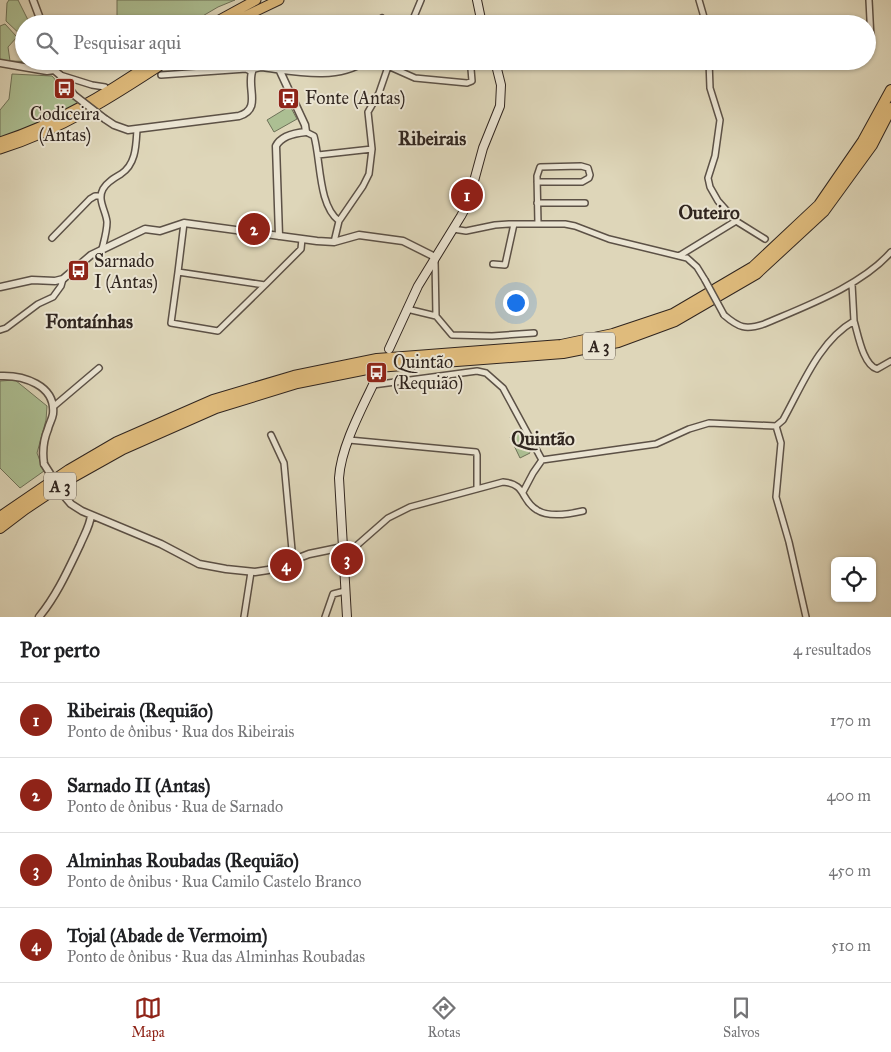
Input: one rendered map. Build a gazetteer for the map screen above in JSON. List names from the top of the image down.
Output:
{
  "streets": {
    "highway": ["A 3"]
  },
  "districts": [
    "Ribeirais",
    "Outeiro",
    "Fontaínhas",
    "Quintão"
  ],
  "places": {
    "bus stop": [
      "Codiceira (Antas)",
      "Fonte (Antas)",
      "Sarnado I (Antas)",
      "Quintão (Requião)"
    ]
  },
  "page": {
    "search": "Pesquisar aqui",
    "pins": [
      "1",
      "2",
      "3",
      "4"
    ],
    "heading": ["Por perto", "4 resultados"],
    "list": [
      {
        "mark": "1",
        "name": "Ribeirais (Requião)",
        "note": "Ponto de ônibus · Rua dos Ribeirais",
        "value": "170 m"
      },
      {
        "mark": "2",
        "name": "Sarnado II (Antas)",
        "note": "Ponto de ônibus · Rua de Sarnado",
        "value": "400 m"
      },
      {
        "mark": "3",
        "name": "Alminhas Roubadas (Requião)",
        "note": "Ponto de ônibus · Rua Camilo Castelo Branco",
        "value": "450 m"
      },
      {
        "mark": "4",
        "name": "Tojal (Abade de Vermoim)",
        "note": "Ponto de ônibus · Rua das Alminhas Roubadas",
        "value": "510 m"
      }
    ],
    "nav": ["Mapa", "Rotas", "Salvos"]
  }
}
